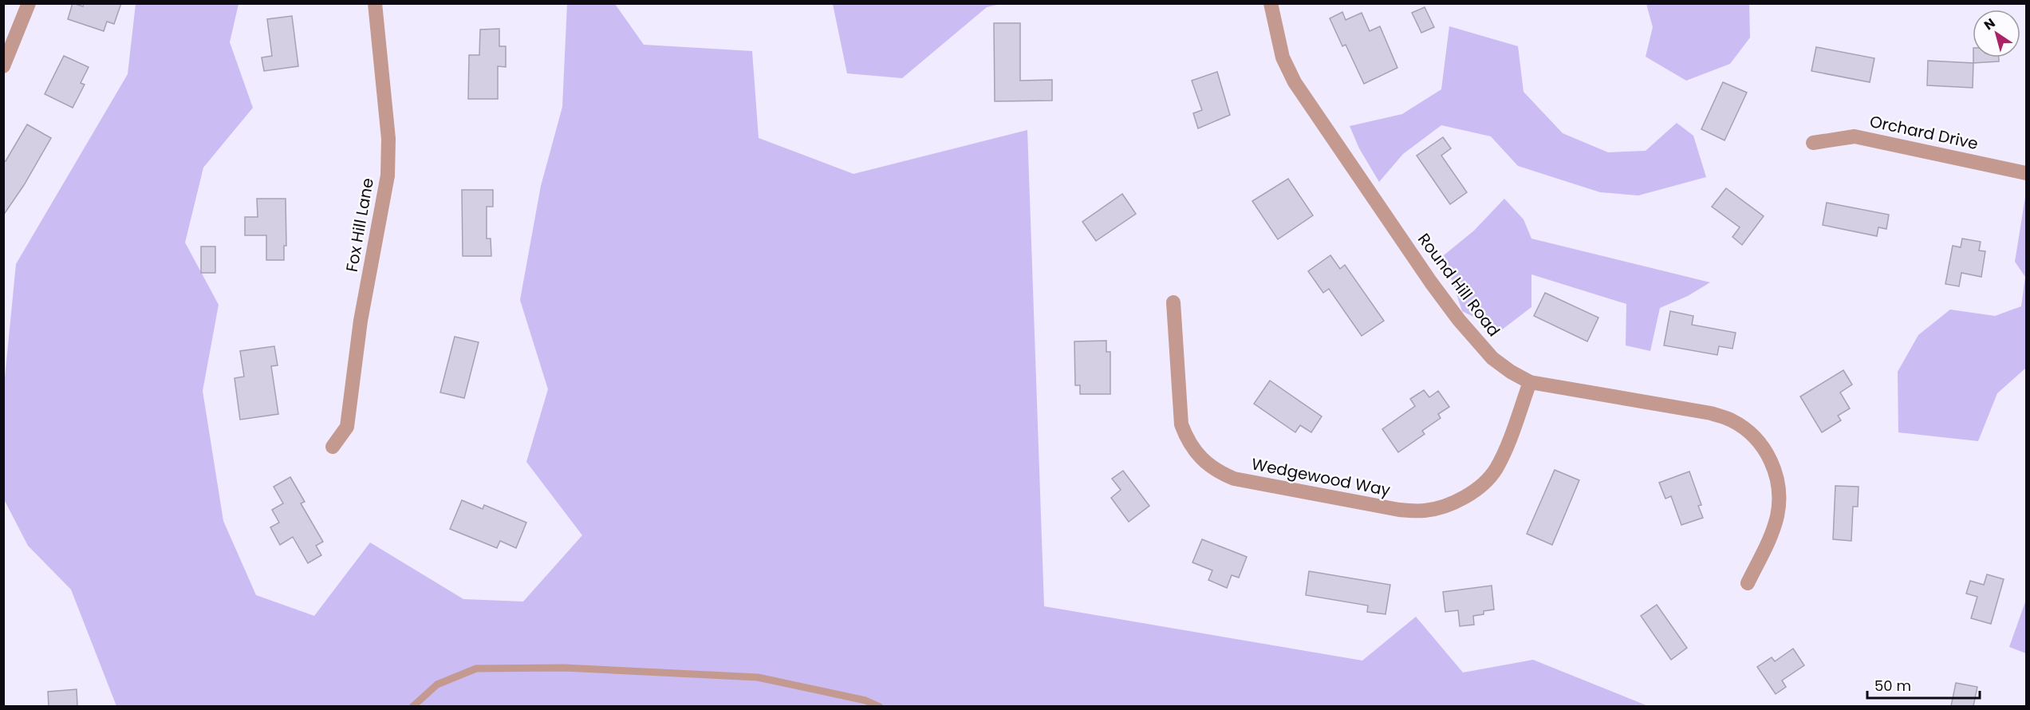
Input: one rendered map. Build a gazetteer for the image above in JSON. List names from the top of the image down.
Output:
{
  "streets": {
    "street": [
      "Orchard Drive",
      "Fox Hill Lane",
      "Round Hill Road",
      "Wedgewood Way"
    ]
  },
  "crossings": [
    ["Round Hill Road", "Wedgewood Way"]
  ],
  "scale_bar": "50 m",
  "north": "top left"
}
